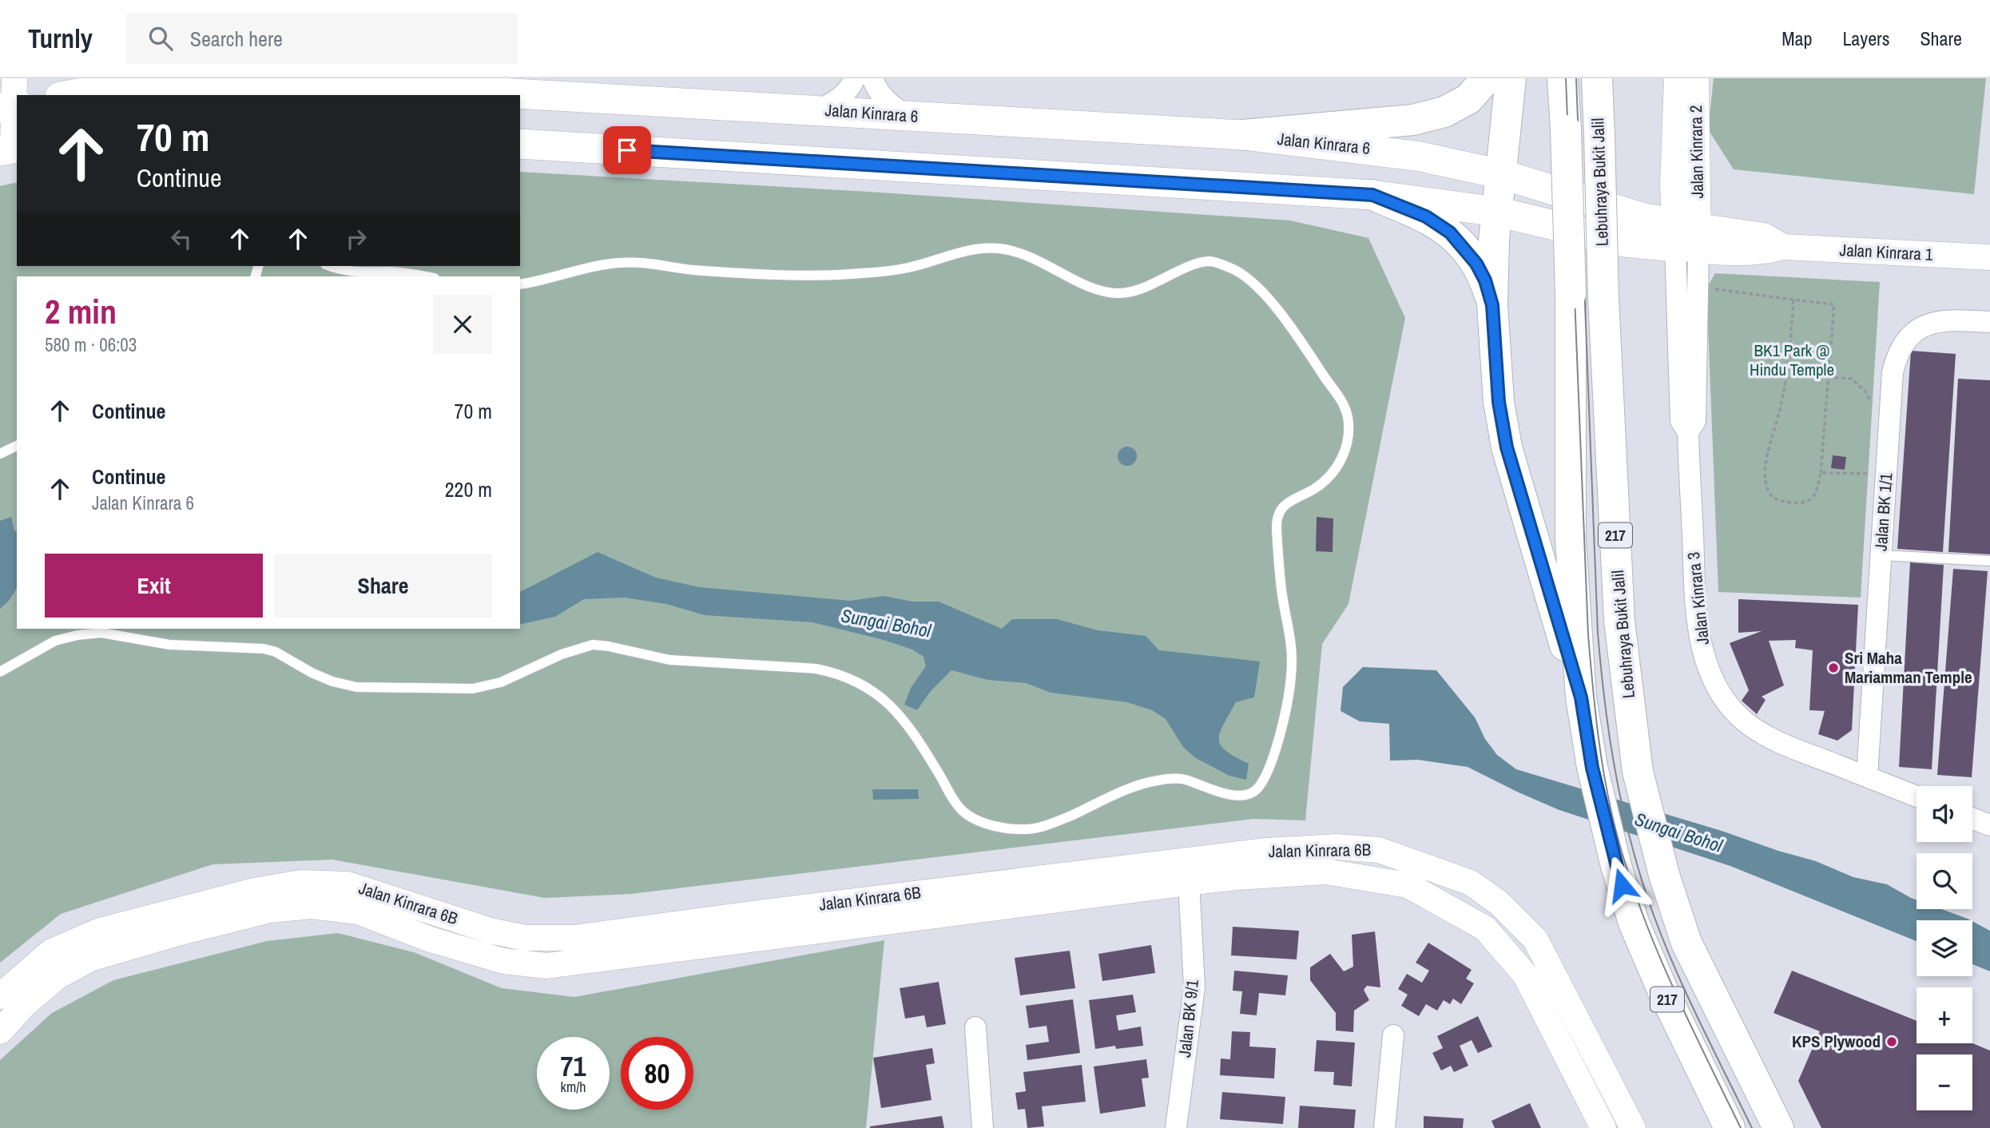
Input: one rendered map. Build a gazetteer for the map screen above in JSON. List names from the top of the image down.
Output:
{
  "streets": {
    "highway": ["Lebuhraya Bukit Jalil", "217"],
    "main road": ["Jalan Kinrara 6"],
    "street": [
      "Jalan Kinrara 2",
      "Jalan Kinrara 1",
      "Jalan BK 1/1",
      "Jalan Kinrara 3",
      "Jalan Kinrara 6B",
      "Jalan BK 9/1"
    ]
  },
  "crossings": [
    ["Jalan Kinrara 6", "Jalan Kinrara 2"],
    ["Jalan Kinrara 6", "Jalan Kinrara 1"],
    ["Jalan Kinrara 6", "Jalan Kinrara 3"],
    ["Jalan Kinrara 2", "Jalan Kinrara 1"],
    ["Jalan Kinrara 2", "Jalan Kinrara 3"],
    ["Jalan Kinrara 1", "Jalan Kinrara 3"],
    ["Jalan BK 1/1", "Jalan Kinrara 3"],
    ["Jalan Kinrara 6B", "Jalan BK 9/1"]
  ],
  "water": ["Sungai Bohol"],
  "parks": ["BK1 Park @ Hindu Temple"],
  "places": ["Sri Maha Mariamman Temple", "KPS Plywood"],
  "page": {
    "header": "Turnly",
    "search": "Search here",
    "nav": ["Map", "Layers", "Share"],
    "turn": ["70 m", "Continue"],
    "heading": ["2 min", "580 m · 06:03"],
    "list": [
      {
        "name": "Continue",
        "value": "70 m"
      },
      {
        "name": "Continue",
        "note": "Jalan Kinrara 6",
        "value": "220 m"
      }
    ],
    "buttons": ["Exit", "Share"],
    "map_buttons": ["+", "−"],
    "speed": "71 km/h",
    "limit": "80"
  }
}
